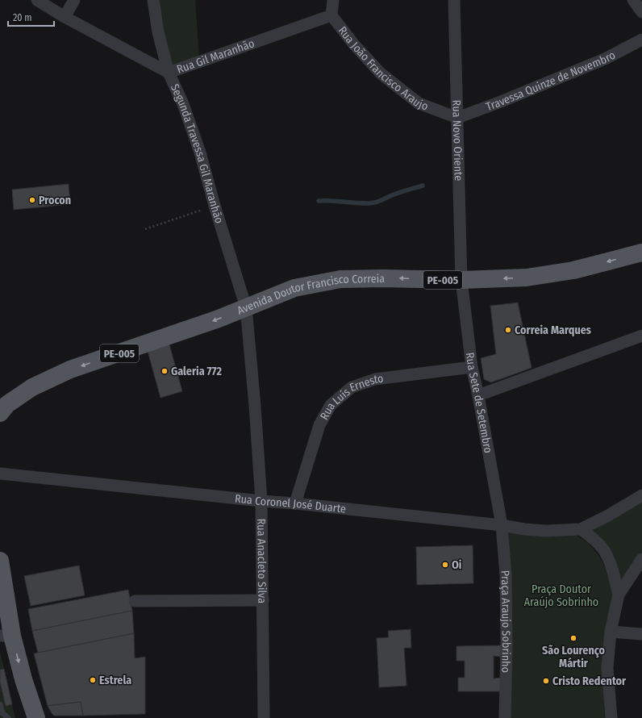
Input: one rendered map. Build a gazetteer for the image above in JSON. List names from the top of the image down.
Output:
{
  "streets": {
    "main road": ["PE-005", "Avenida Doutor Francisco Correia"],
    "street": [
      "Rua Gil Maranhão",
      "Rua João Francisco Araujo",
      "Travessa Quinze de Novembro",
      "Rua Novo Oriente",
      "Segunda Travessa Gil Maranhão",
      "Rua Luís Ernesto",
      "Rua Sete de Setembro",
      "Rua Coronel José Duarte",
      "Rua Anacleto Silva",
      "Praça Araujo Sobrinho"
    ]
  },
  "crossings": [
    ["Rua Gil Maranhão", "Rua João Francisco Araujo"],
    ["Rua Gil Maranhão", "Segunda Travessa Gil Maranhão"],
    ["Rua João Francisco Araujo", "Travessa Quinze de Novembro"],
    ["Rua João Francisco Araujo", "Rua Novo Oriente"],
    ["Travessa Quinze de Novembro", "Rua Novo Oriente"],
    ["Rua Novo Oriente", "Avenida Doutor Francisco Correia"],
    ["Rua Novo Oriente", "Rua Sete de Setembro"],
    ["Segunda Travessa Gil Maranhão", "Avenida Doutor Francisco Correia"],
    ["Segunda Travessa Gil Maranhão", "Rua Anacleto Silva"],
    ["Avenida Doutor Francisco Correia", "Rua Sete de Setembro"],
    ["Avenida Doutor Francisco Correia", "Rua Anacleto Silva"],
    ["Rua Luís Ernesto", "Rua Sete de Setembro"],
    ["Rua Luís Ernesto", "Rua Coronel José Duarte"],
    ["Rua Sete de Setembro", "Rua Coronel José Duarte"],
    ["Rua Sete de Setembro", "Praça Araujo Sobrinho"],
    ["Rua Coronel José Duarte", "Rua Anacleto Silva"],
    ["Rua Coronel José Duarte", "Praça Araujo Sobrinho"]
  ],
  "one_way": ["Avenida Doutor Francisco Correia"],
  "parks": ["Praça Doutor Araújo Sobrinho"],
  "places": [
    "Procon",
    "Correia Marques",
    "Galeria 772",
    "Oi",
    "São Lourenço Mártir",
    "Estrela",
    "Cristo Redentor"
  ],
  "scale_bar": "20 m"
}
